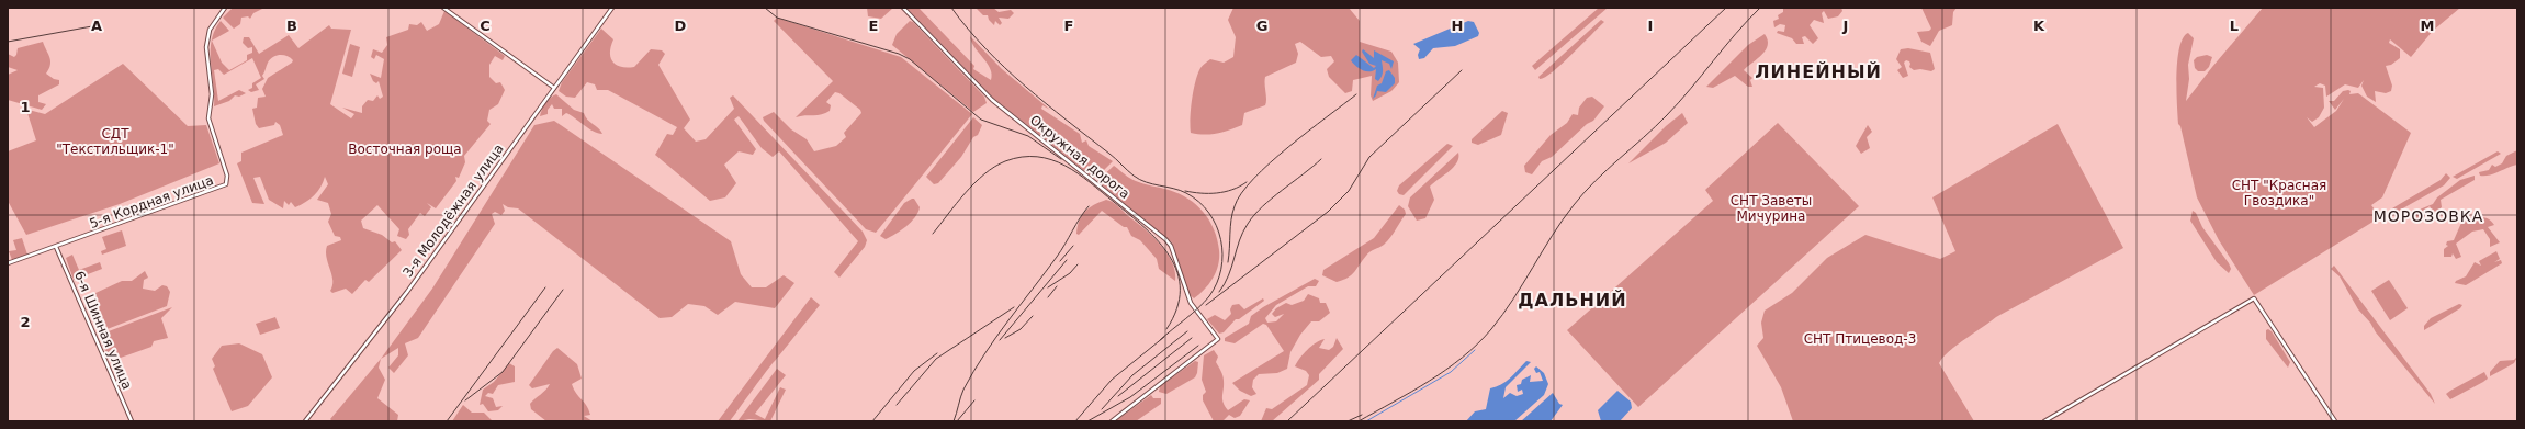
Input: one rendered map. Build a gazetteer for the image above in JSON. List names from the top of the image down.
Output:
{
  "streets": {
    "main road": [
      "Окружная дорога",
      "5-я Кордная улица",
      "3-я Молодёжная улица",
      "6-я Шинная улица"
    ]
  },
  "crossings": [
    ["5-я Кордная улица", "6-я Шинная улица"]
  ],
  "districts": ["ЛИНЕЙНЫЙ", "МОРОЗОВКА", "ДАЛЬНИЙ"],
  "parks": [
    "СДТ \"Текстильщик-1\"",
    "Восточная роща",
    "СНТ \"Красная Гвоздика\"",
    "СНТ Заветы Мичурина",
    "СНТ Птицевод-3"
  ],
  "grid": {
    "columns": [
      "A",
      "B",
      "C",
      "D",
      "E",
      "F",
      "G",
      "H",
      "I",
      "J",
      "K",
      "L",
      "M"
    ],
    "rows": ["1", "2"]
  }
}
